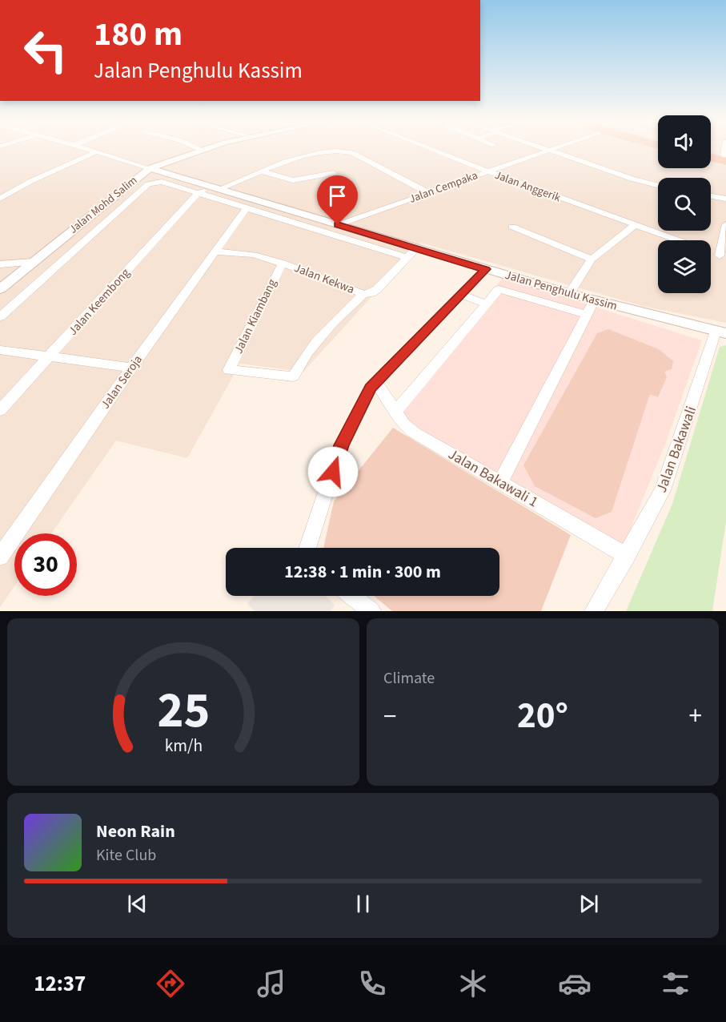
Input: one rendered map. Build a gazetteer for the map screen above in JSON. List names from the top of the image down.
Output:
{
  "streets": {
    "street": [
      "Jalan Anggerik",
      "Jalan Cempaka",
      "Jalan Mohd Salim",
      "Jalan Kekwa",
      "Jalan Penghulu Kassim",
      "Jalan Keembong",
      "Jalan Kiambang",
      "Jalan Seroja",
      "Jalan Bakawali",
      "Jalan Bakawali 1"
    ]
  },
  "crossings": [
    ["Jalan Anggerik", "Jalan Cempaka"],
    ["Jalan Cempaka", "Jalan Penghulu Kassim"],
    ["Jalan Mohd Salim", "Jalan Penghulu Kassim"],
    ["Jalan Mohd Salim", "Jalan Keembong"],
    ["Jalan Kekwa", "Jalan Penghulu Kassim"],
    ["Jalan Kekwa", "Jalan Kiambang"],
    ["Jalan Kekwa", "Jalan Seroja"],
    ["Jalan Penghulu Kassim", "Jalan Bakawali"],
    ["Jalan Bakawali", "Jalan Bakawali 1"]
  ],
  "page": {
    "turn": ["180 m", "Jalan Penghulu Kassim"],
    "limit": "30",
    "trip": "12:38 · 1 min · 300 m",
    "tile": "Climate",
    "heat": ["−", "20°", "+"],
    "song": ["Neon Rain", "Kite Club"],
    "tabs": "12:37",
    "gauge": ["25", "km/h"]
  }
}
